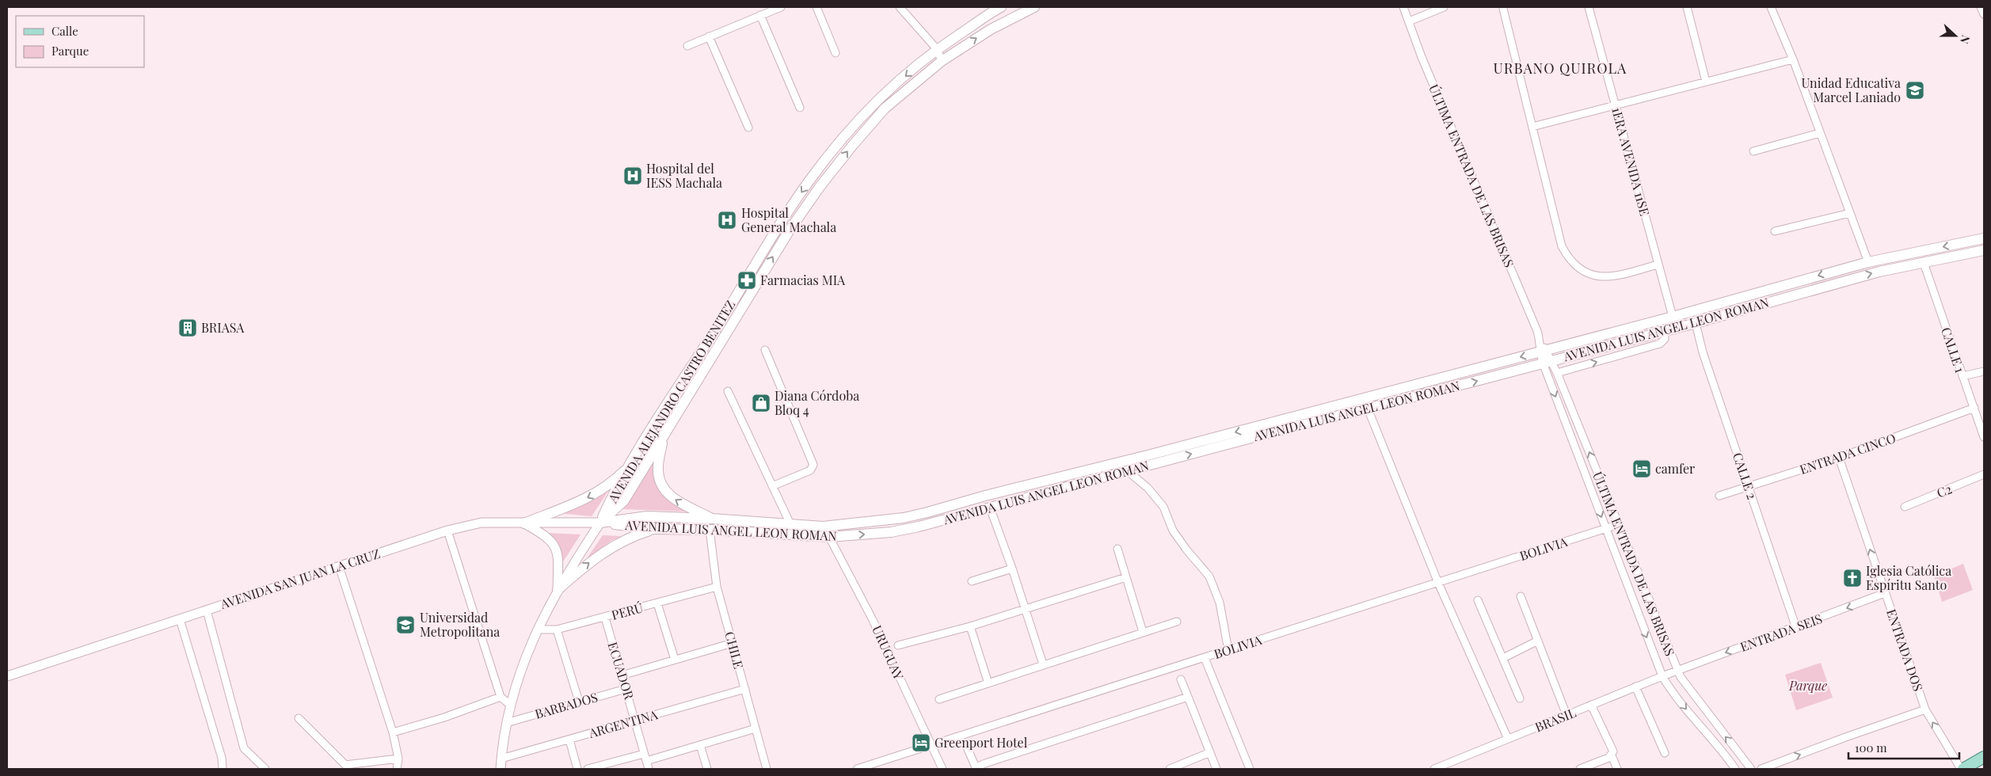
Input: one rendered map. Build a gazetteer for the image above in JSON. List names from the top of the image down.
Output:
{
  "streets": {
    "main road": ["AVENIDA LUIS ANGEL LEON ROMAN", "AVENIDA ALEJANDRO CASTRO BENITEZ"],
    "street": [
      "1ERA AVENIDA 11SE",
      "ÚLTIMA ENTRADA DE LAS BRISAS",
      "CALLE 1",
      "ENTRADA CINCO",
      "CALLE 2",
      "C2",
      "BOLIVIA",
      "AVENIDA SAN JUAN LA CRUZ",
      "PERÚ",
      "ENTRADA SEIS",
      "CHILE",
      "ENTRADA DOS",
      "URUGUAY",
      "ECUADOR",
      "BARBADOS",
      "BRASIL",
      "ARGENTINA"
    ]
  },
  "crossings": [
    ["1ERA AVENIDA 11SE", "AVENIDA LUIS ANGEL LEON ROMAN"],
    ["ÚLTIMA ENTRADA DE LAS BRISAS", "AVENIDA LUIS ANGEL LEON ROMAN"],
    ["ÚLTIMA ENTRADA DE LAS BRISAS", "BOLIVIA"],
    ["ÚLTIMA ENTRADA DE LAS BRISAS", "ENTRADA SEIS"],
    ["ÚLTIMA ENTRADA DE LAS BRISAS", "BRASIL"],
    ["AVENIDA LUIS ANGEL LEON ROMAN", "CALLE 1"],
    ["AVENIDA LUIS ANGEL LEON ROMAN", "AVENIDA ALEJANDRO CASTRO BENITEZ"],
    ["AVENIDA LUIS ANGEL LEON ROMAN", "CALLE 2"],
    ["AVENIDA LUIS ANGEL LEON ROMAN", "AVENIDA SAN JUAN LA CRUZ"],
    ["AVENIDA LUIS ANGEL LEON ROMAN", "CHILE"],
    ["AVENIDA LUIS ANGEL LEON ROMAN", "URUGUAY"],
    ["CALLE 1", "ENTRADA CINCO"],
    ["AVENIDA ALEJANDRO CASTRO BENITEZ", "AVENIDA SAN JUAN LA CRUZ"],
    ["AVENIDA ALEJANDRO CASTRO BENITEZ", "PERÚ"],
    ["AVENIDA ALEJANDRO CASTRO BENITEZ", "BARBADOS"],
    ["AVENIDA ALEJANDRO CASTRO BENITEZ", "ARGENTINA"],
    ["ENTRADA CINCO", "CALLE 2"],
    ["ENTRADA CINCO", "ENTRADA DOS"],
    ["CALLE 2", "ENTRADA SEIS"],
    ["BOLIVIA", "URUGUAY"],
    ["PERÚ", "CHILE"],
    ["PERÚ", "ECUADOR"],
    ["ENTRADA SEIS", "ENTRADA DOS"],
    ["ENTRADA SEIS", "BRASIL"],
    ["CHILE", "ARGENTINA"],
    ["ECUADOR", "BARBADOS"],
    ["ECUADOR", "ARGENTINA"]
  ],
  "one_way": ["ENTRADA SEIS", "ENTRADA DOS"],
  "districts": ["URBANO QUIROLA"],
  "parks": ["Parque"],
  "places": {
    "school or university": ["Unidad Educativa Marcel Laniado", "Universidad Metropolitana"],
    "hospital": ["Hospital del IESS Machala", "Hospital General Machala"],
    "pharmacy": ["Farmacias MIA"],
    "building": ["BRIASA"],
    "shop": ["Diana Córdoba Bloq 4"],
    "hotel": ["camfer", "Greenport Hotel"],
    "church": ["Iglesia Católica Espíritu Santo"]
  },
  "legend": ["Calle", "Parque"],
  "scale_bar": "100 m",
  "north": "right"
}
